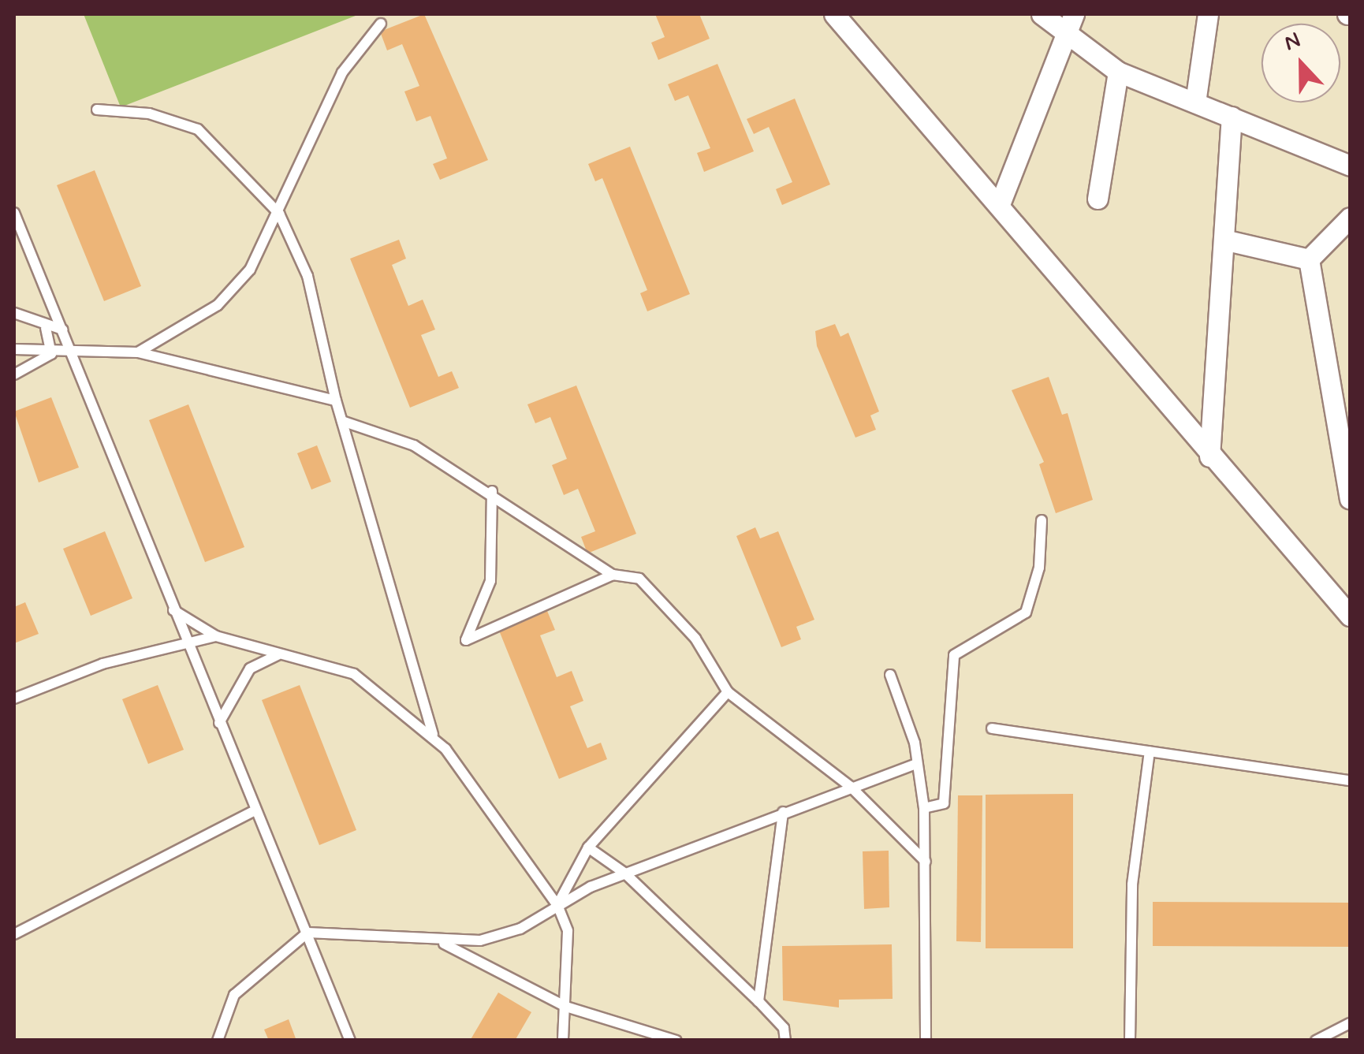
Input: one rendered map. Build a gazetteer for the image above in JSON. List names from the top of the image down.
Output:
{
  "north": "top"
}
